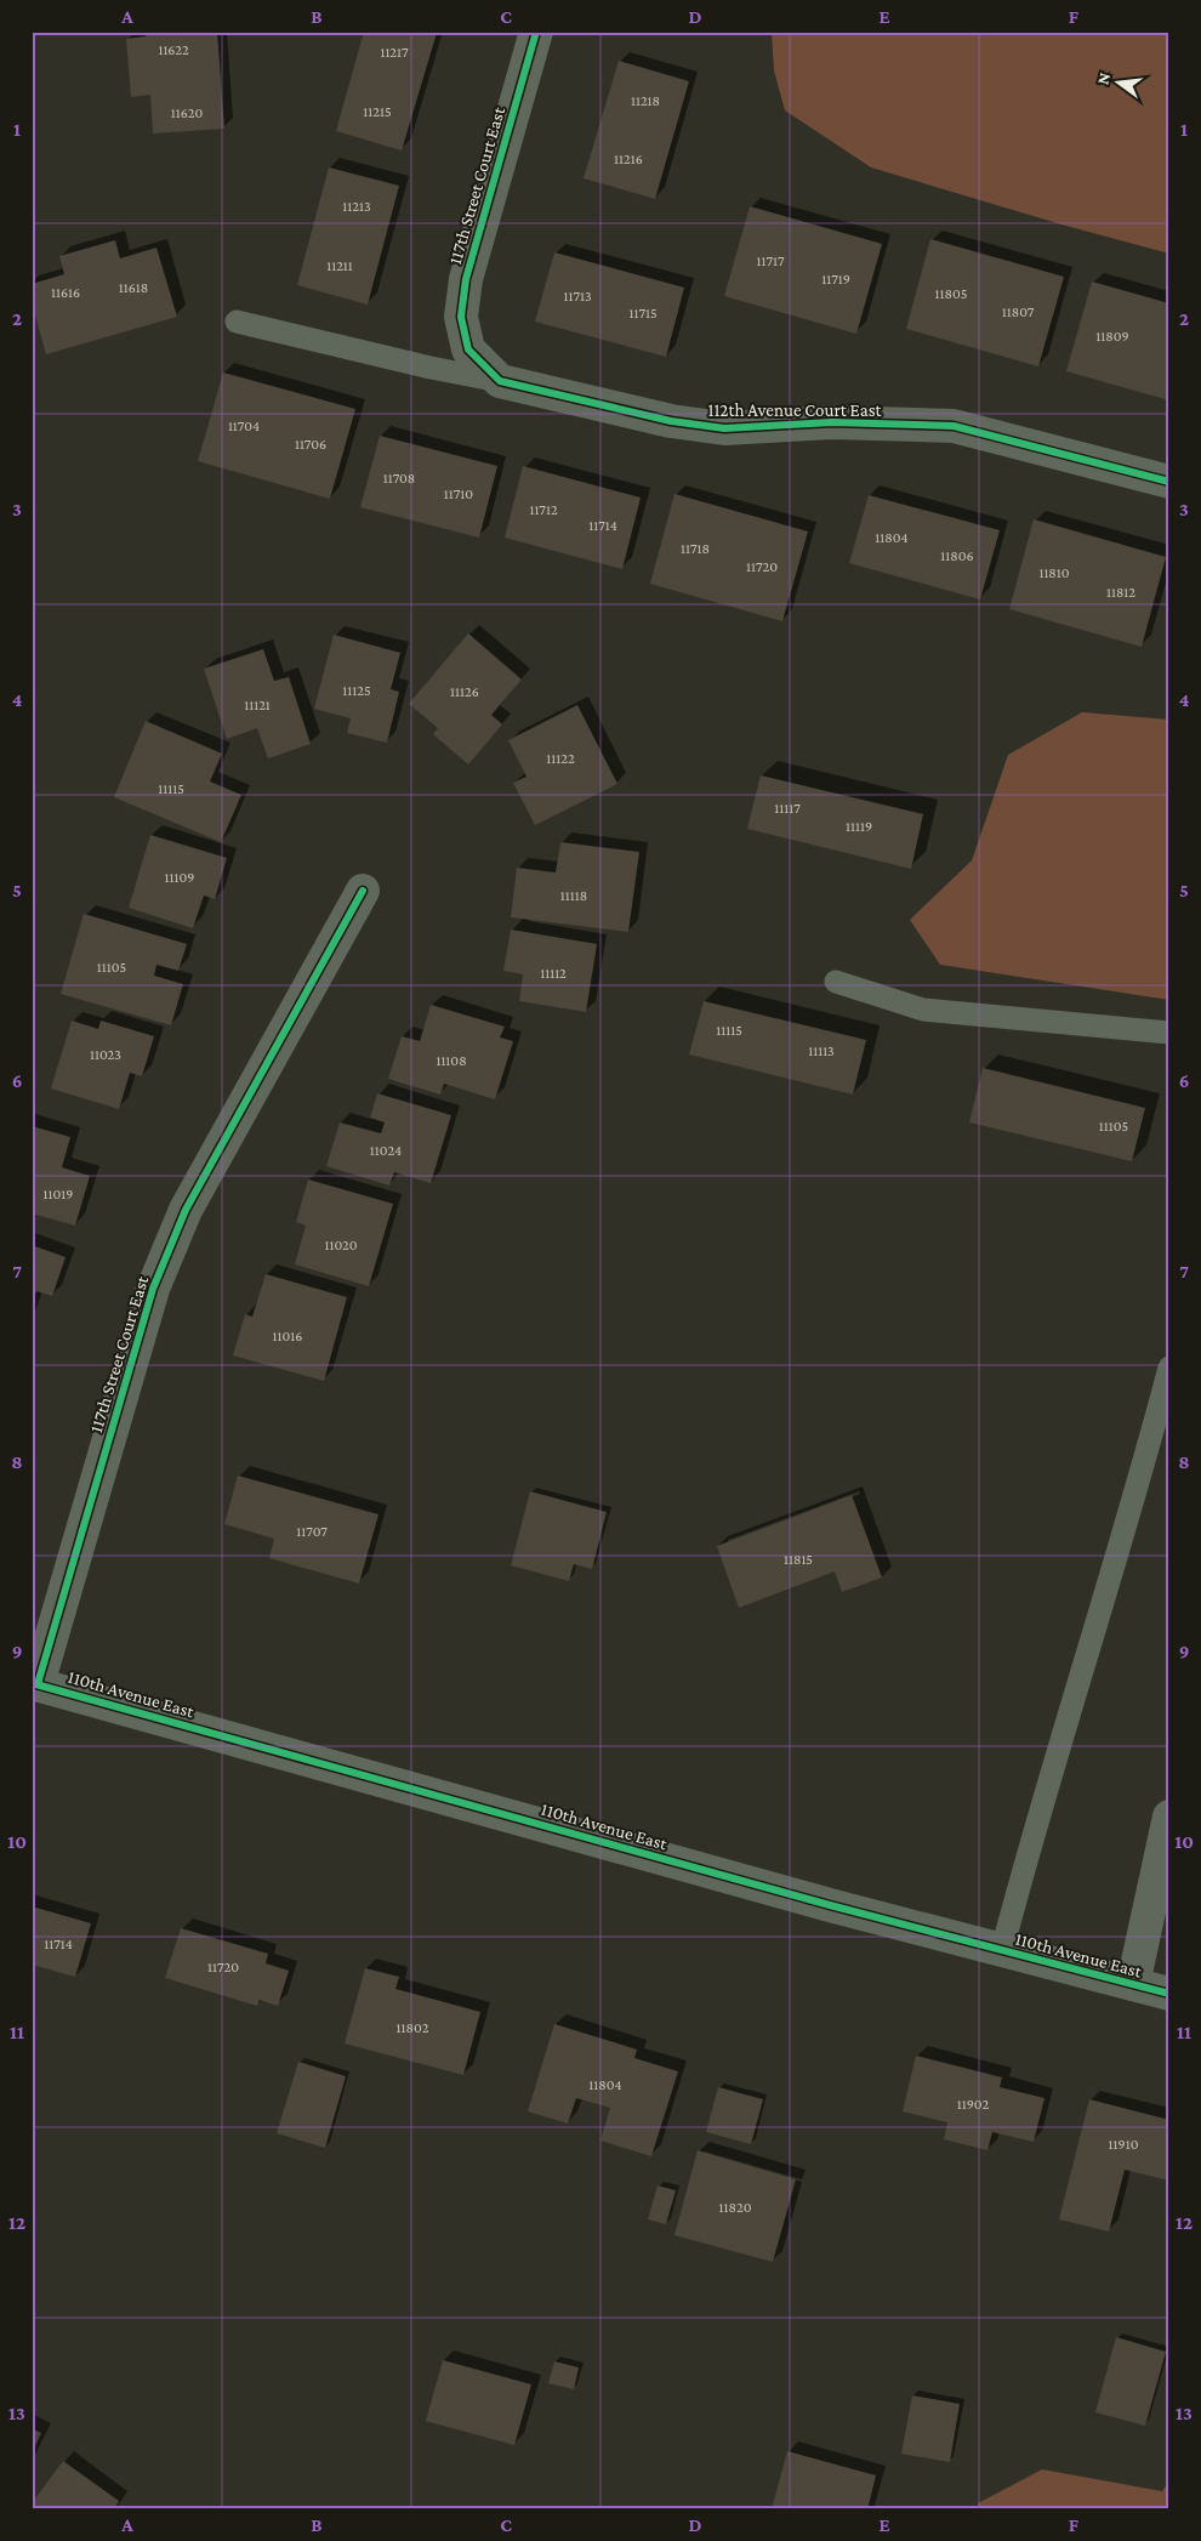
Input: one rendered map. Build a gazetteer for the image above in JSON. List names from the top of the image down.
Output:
{
  "streets": {
    "street": ["117th Street Court East", "112th Avenue Court East", "110th Avenue East"]
  },
  "crossings": [
    ["117th Street Court East", "112th Avenue Court East"],
    ["117th Street Court East", "110th Avenue East"]
  ],
  "house_numbers": [
    "11622",
    "11217",
    "11218",
    "11215",
    "11620",
    "11216",
    "11213",
    "11717",
    "11211",
    "11719",
    "11618",
    "11616",
    "11805",
    "11713",
    "11807",
    "11715",
    "11809",
    "11704",
    "11706",
    "11708",
    "11710",
    "11712",
    "11714",
    "11804",
    "11718",
    "11806",
    "11720",
    "11810",
    "11812",
    "11125",
    "11126",
    "11121",
    "11122",
    "11115",
    "11117",
    "11119",
    "11109",
    "11118",
    "11105",
    "11112",
    "11115",
    "11113",
    "11023",
    "11108",
    "11105",
    "11024",
    "11019",
    "11020",
    "11016",
    "11707",
    "11815",
    "11714",
    "11720",
    "11802",
    "11804",
    "11902",
    "11910",
    "11820"
  ],
  "north": "left",
  "grid": {
    "columns": [
      "A",
      "B",
      "C",
      "D",
      "E",
      "F"
    ],
    "rows": [
      "1",
      "2",
      "3",
      "4",
      "5",
      "6",
      "7",
      "8",
      "9",
      "10",
      "11",
      "12",
      "13"
    ]
  }
}
